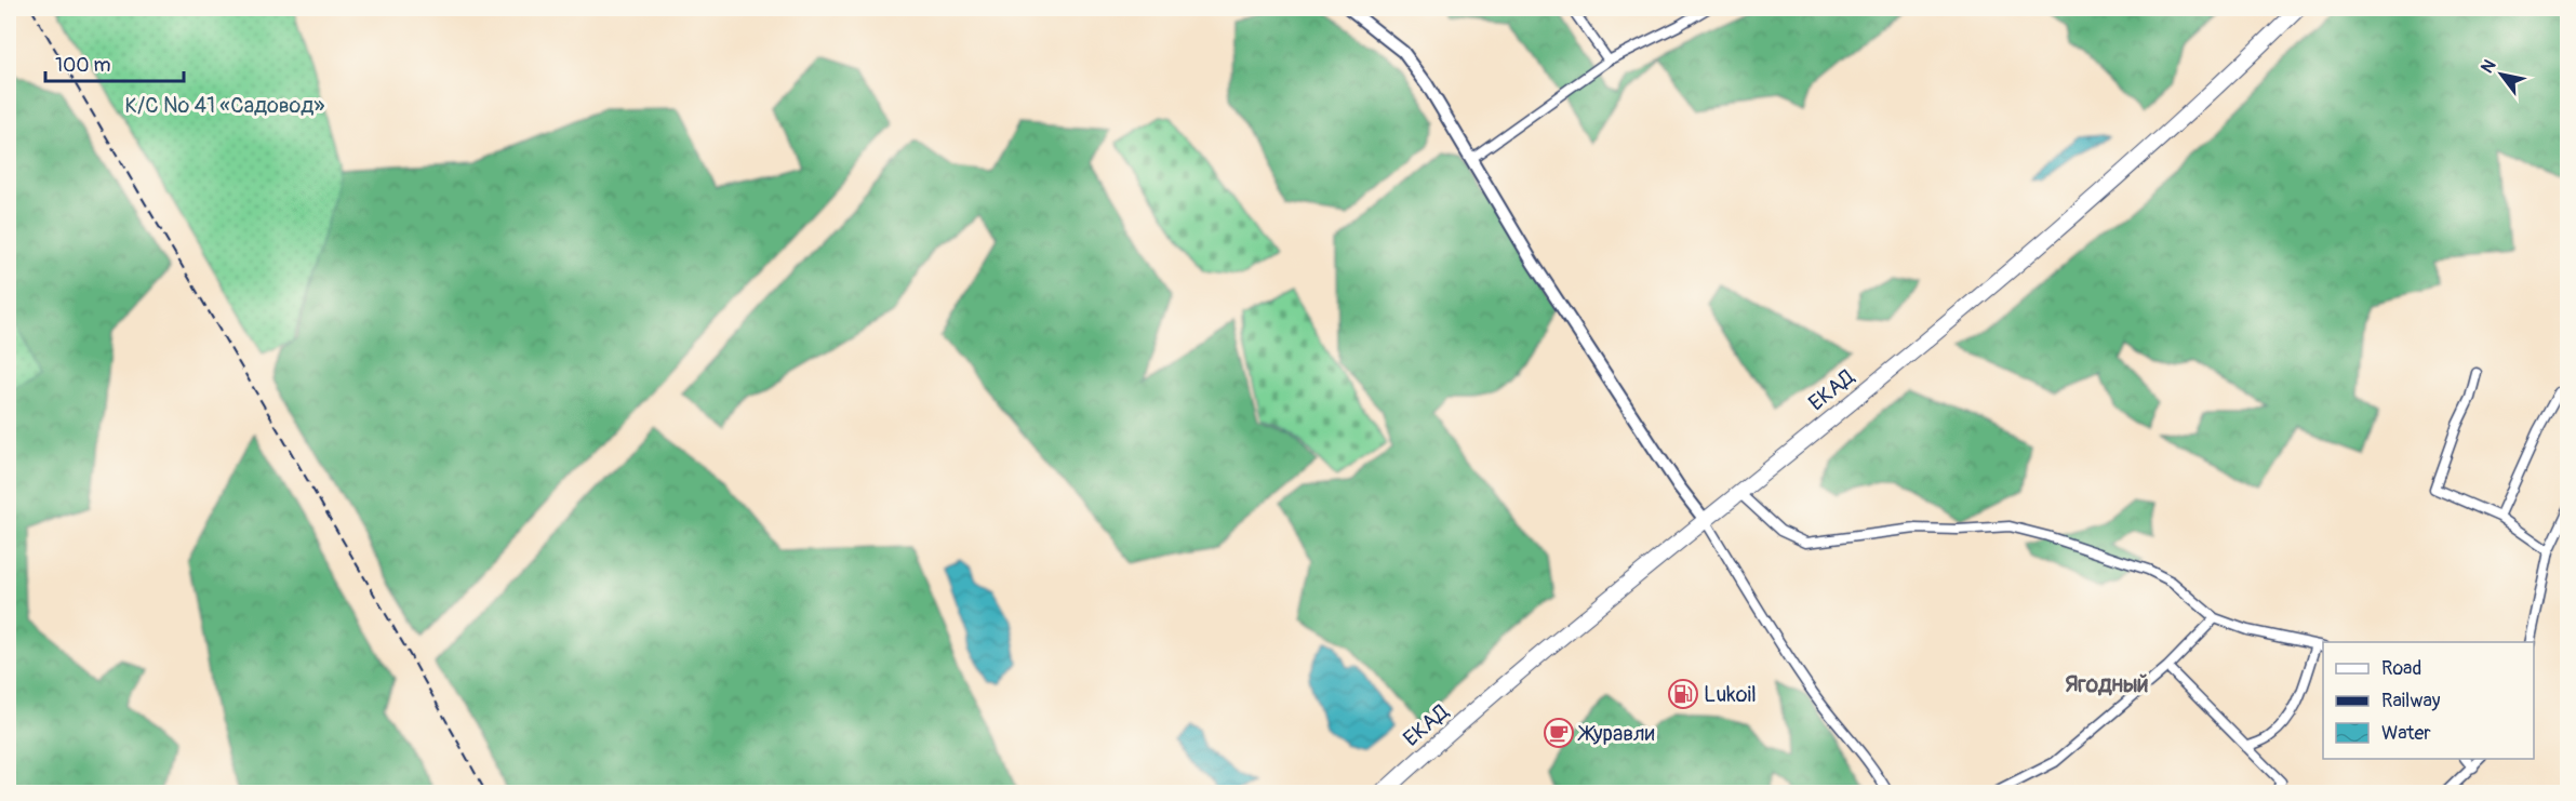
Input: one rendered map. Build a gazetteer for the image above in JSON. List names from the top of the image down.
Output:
{
  "streets": {
    "highway": ["ЕКАД"]
  },
  "districts": ["Ягодный"],
  "parks": ["К/С № 41 «Садовод»"],
  "places": {
    "fuel station": ["Lukoil"],
    "cafe": ["Журавли"]
  },
  "legend": ["Road", "Railway", "Water"],
  "scale_bar": "100 m",
  "north": "top left"
}
